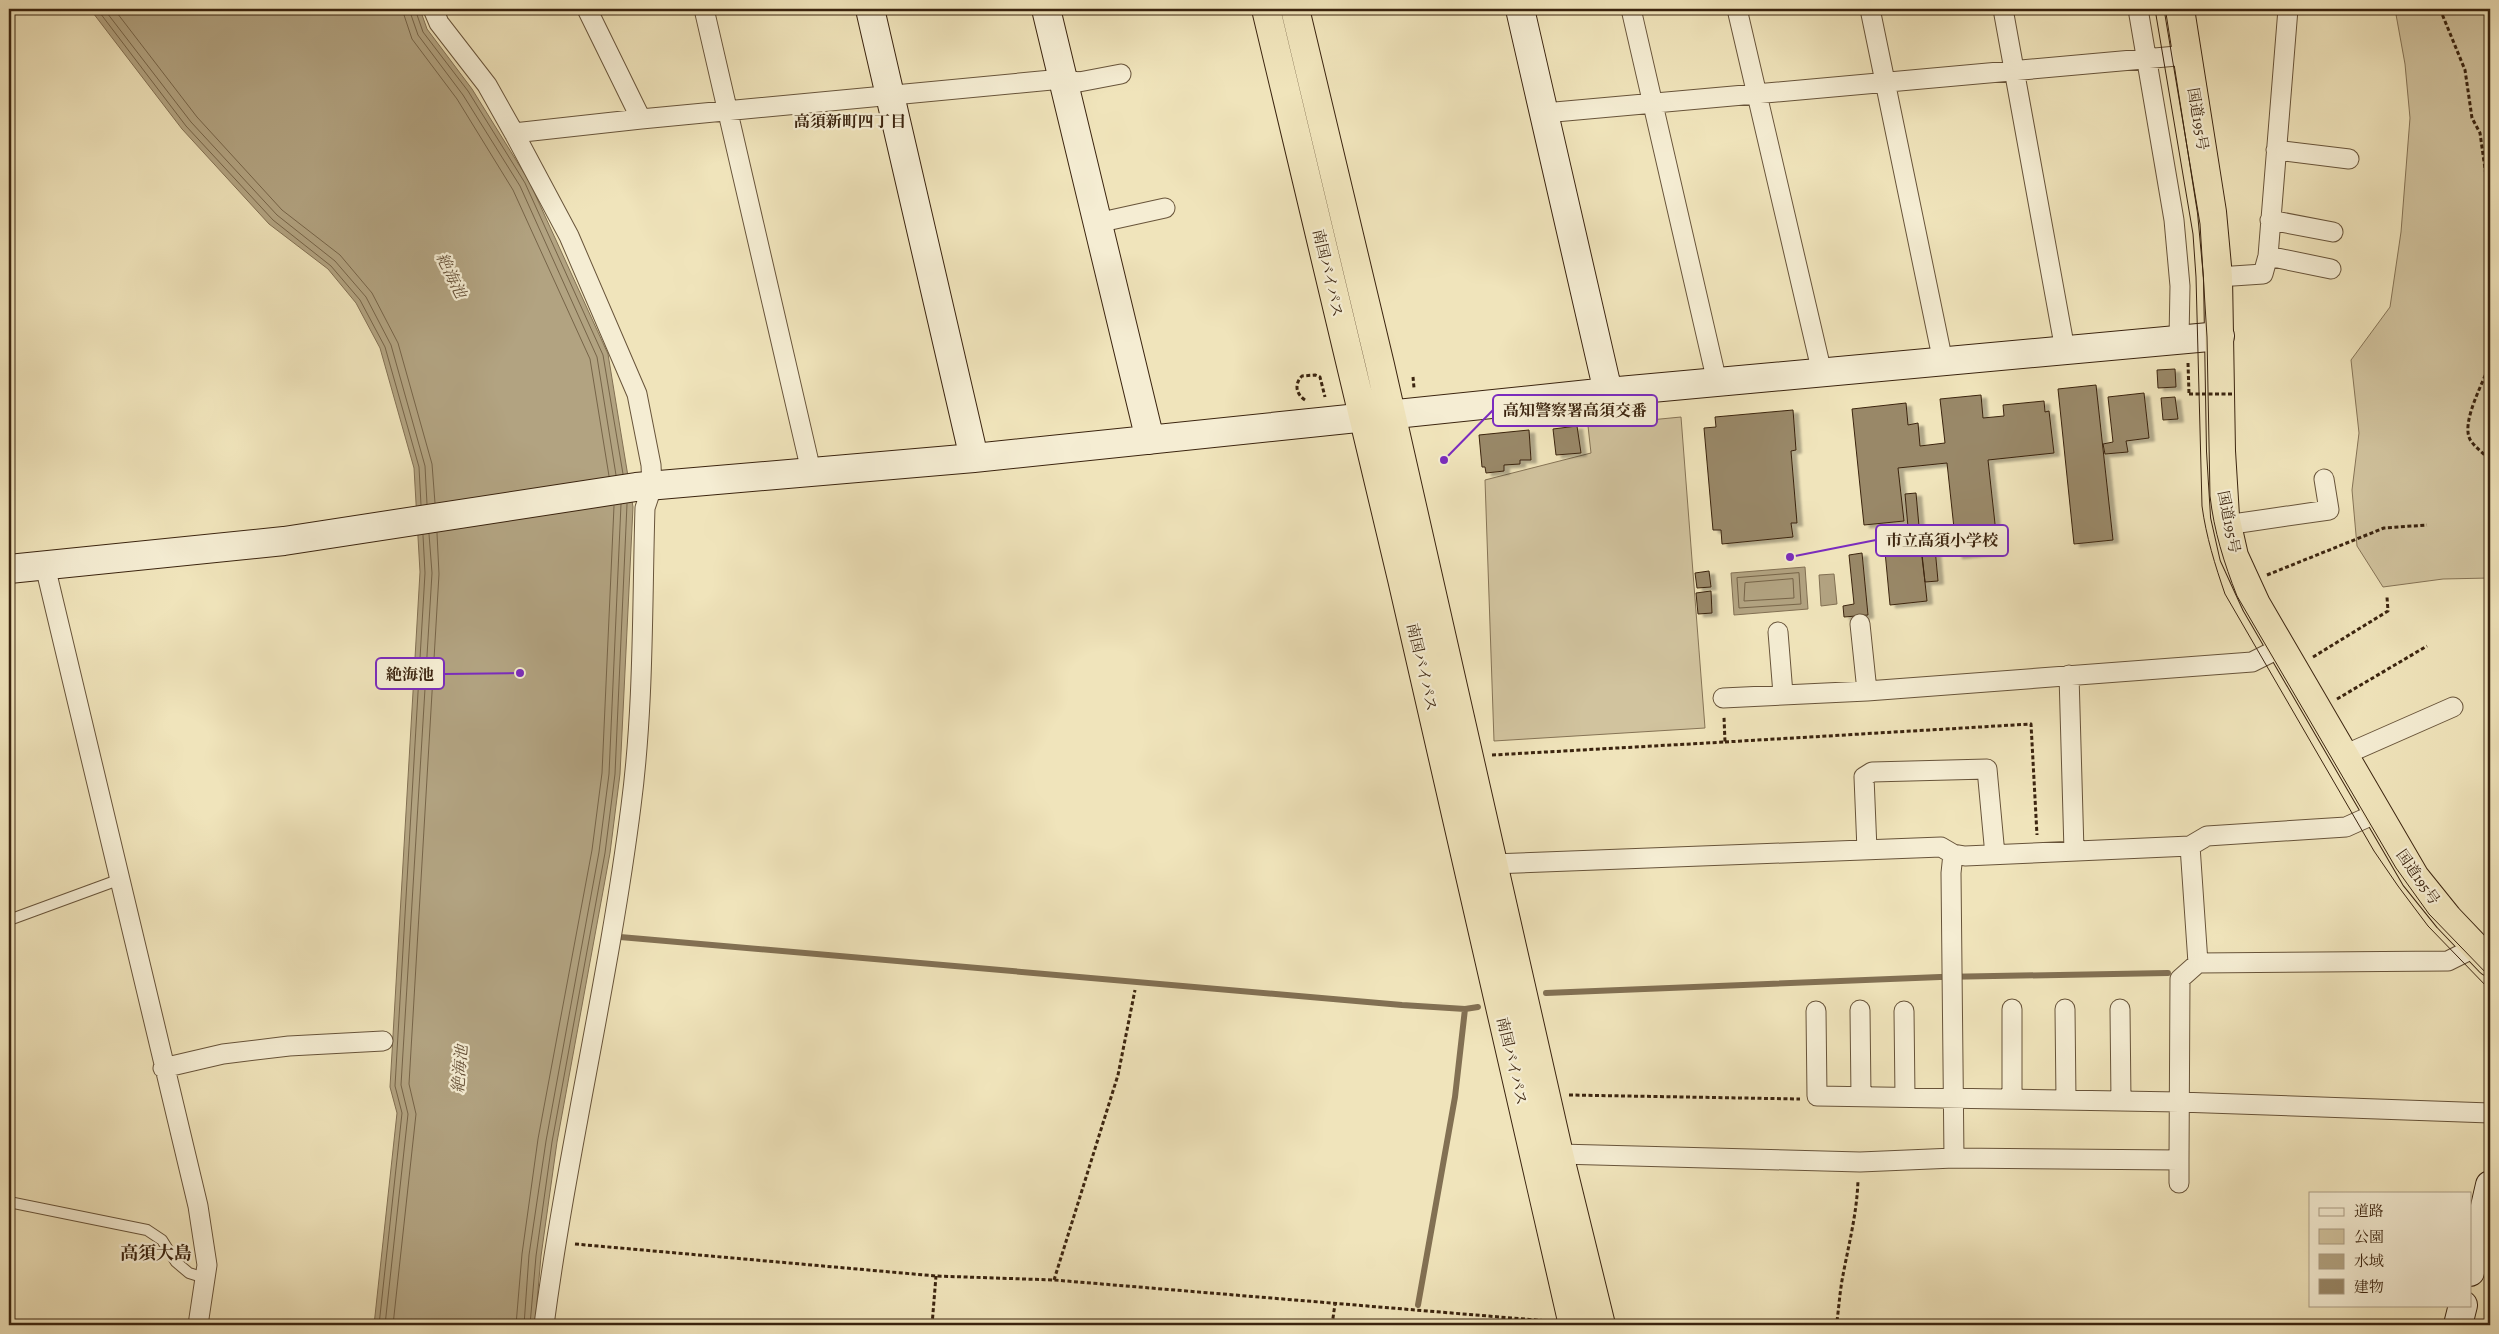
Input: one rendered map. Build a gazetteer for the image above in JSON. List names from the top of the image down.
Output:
{
  "streets": {
    "highway": ["国道195号", "南国バイパス"]
  },
  "districts": ["高須新町四丁目", "高須大島"],
  "water": ["絶海池"],
  "places": ["高知警察署高須交番", "市立高須小学校", "絶海池"],
  "legend": [
    "道路",
    "公園",
    "水域",
    "建物"
  ]
}
